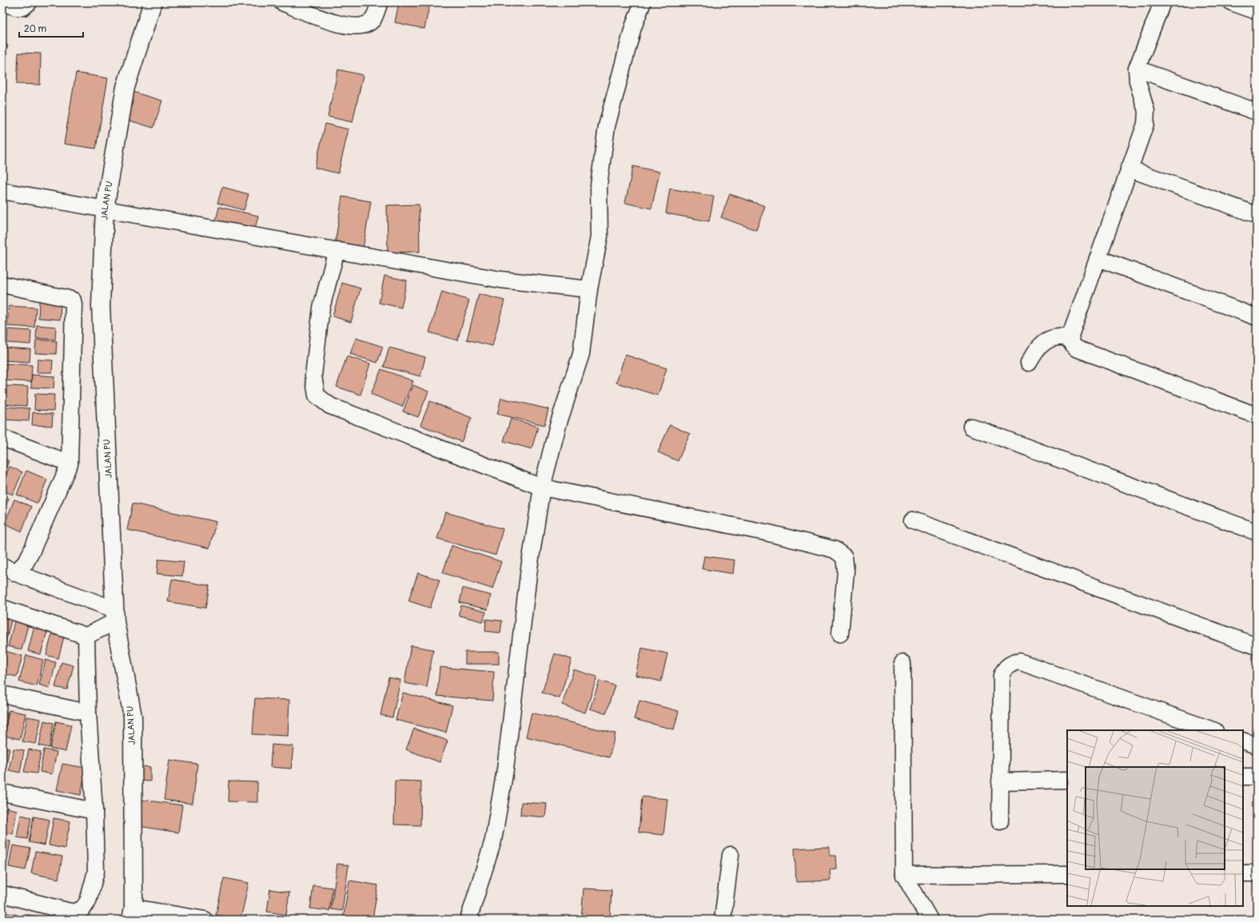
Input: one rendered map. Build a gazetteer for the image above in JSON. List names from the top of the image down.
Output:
{
  "streets": {
    "street": ["JALAN PU"]
  },
  "scale_bar": "20 m"
}
